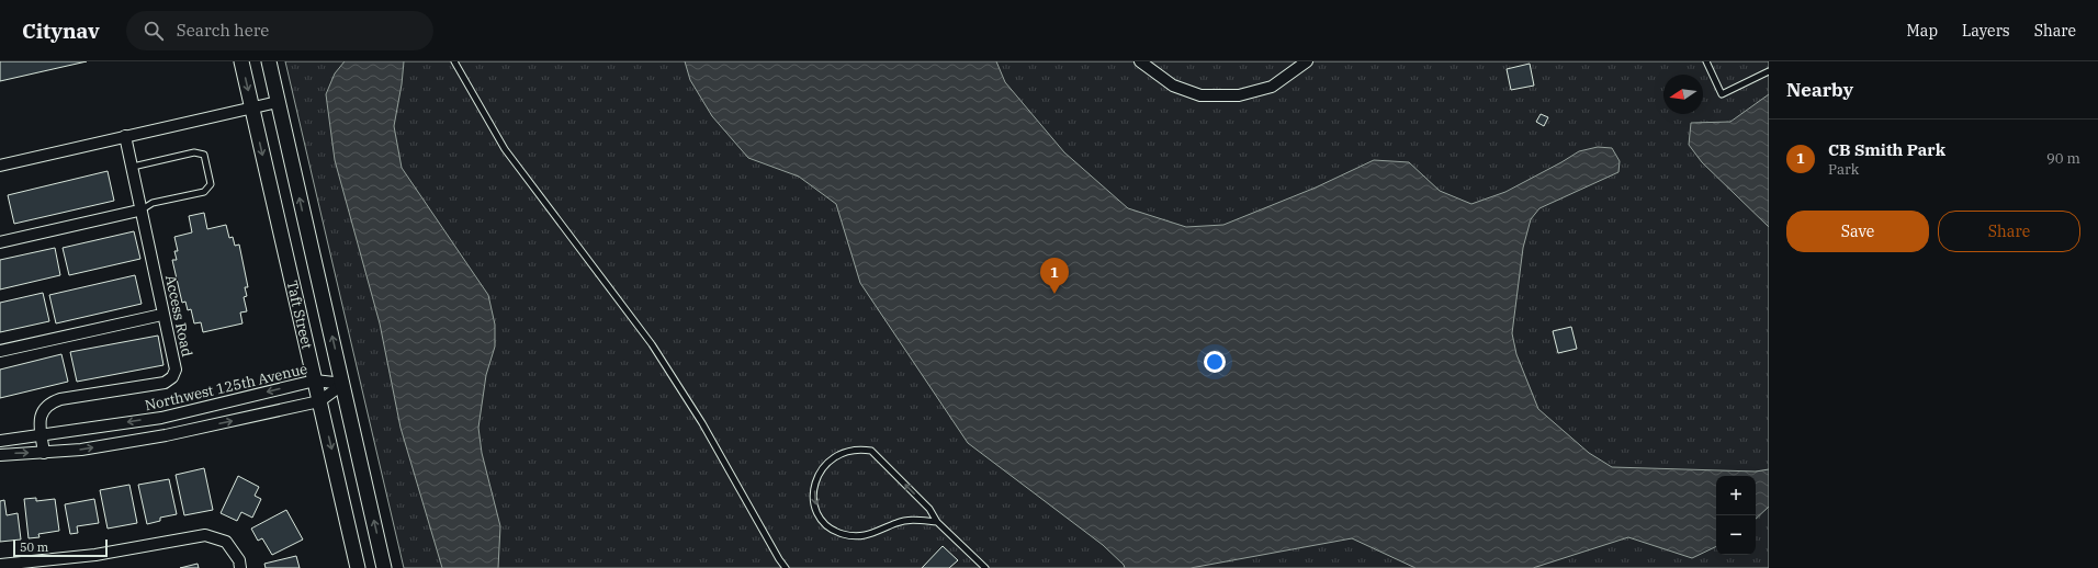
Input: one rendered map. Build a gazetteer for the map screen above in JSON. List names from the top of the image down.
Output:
{
  "streets": {
    "street": ["Taft Street", "Access Road", "Northwest 125th Avenue"]
  },
  "crossings": [
    ["Taft Street", "Northwest 125th Avenue"],
    ["Access Road", "Northwest 125th Avenue"]
  ],
  "scale_bar": "50 m",
  "north": "left",
  "page": {
    "header": "Citynav",
    "search": "Search here",
    "nav": ["Map", "Layers", "Share"],
    "heading": "Nearby",
    "list": [
      {
        "mark": "1",
        "name": "CB Smith Park",
        "note": "Park",
        "value": "90 m"
      }
    ],
    "buttons": ["Save", "Share"],
    "pins": "1",
    "map_buttons": ["+", "−"],
    "scale": "50 m"
  }
}
